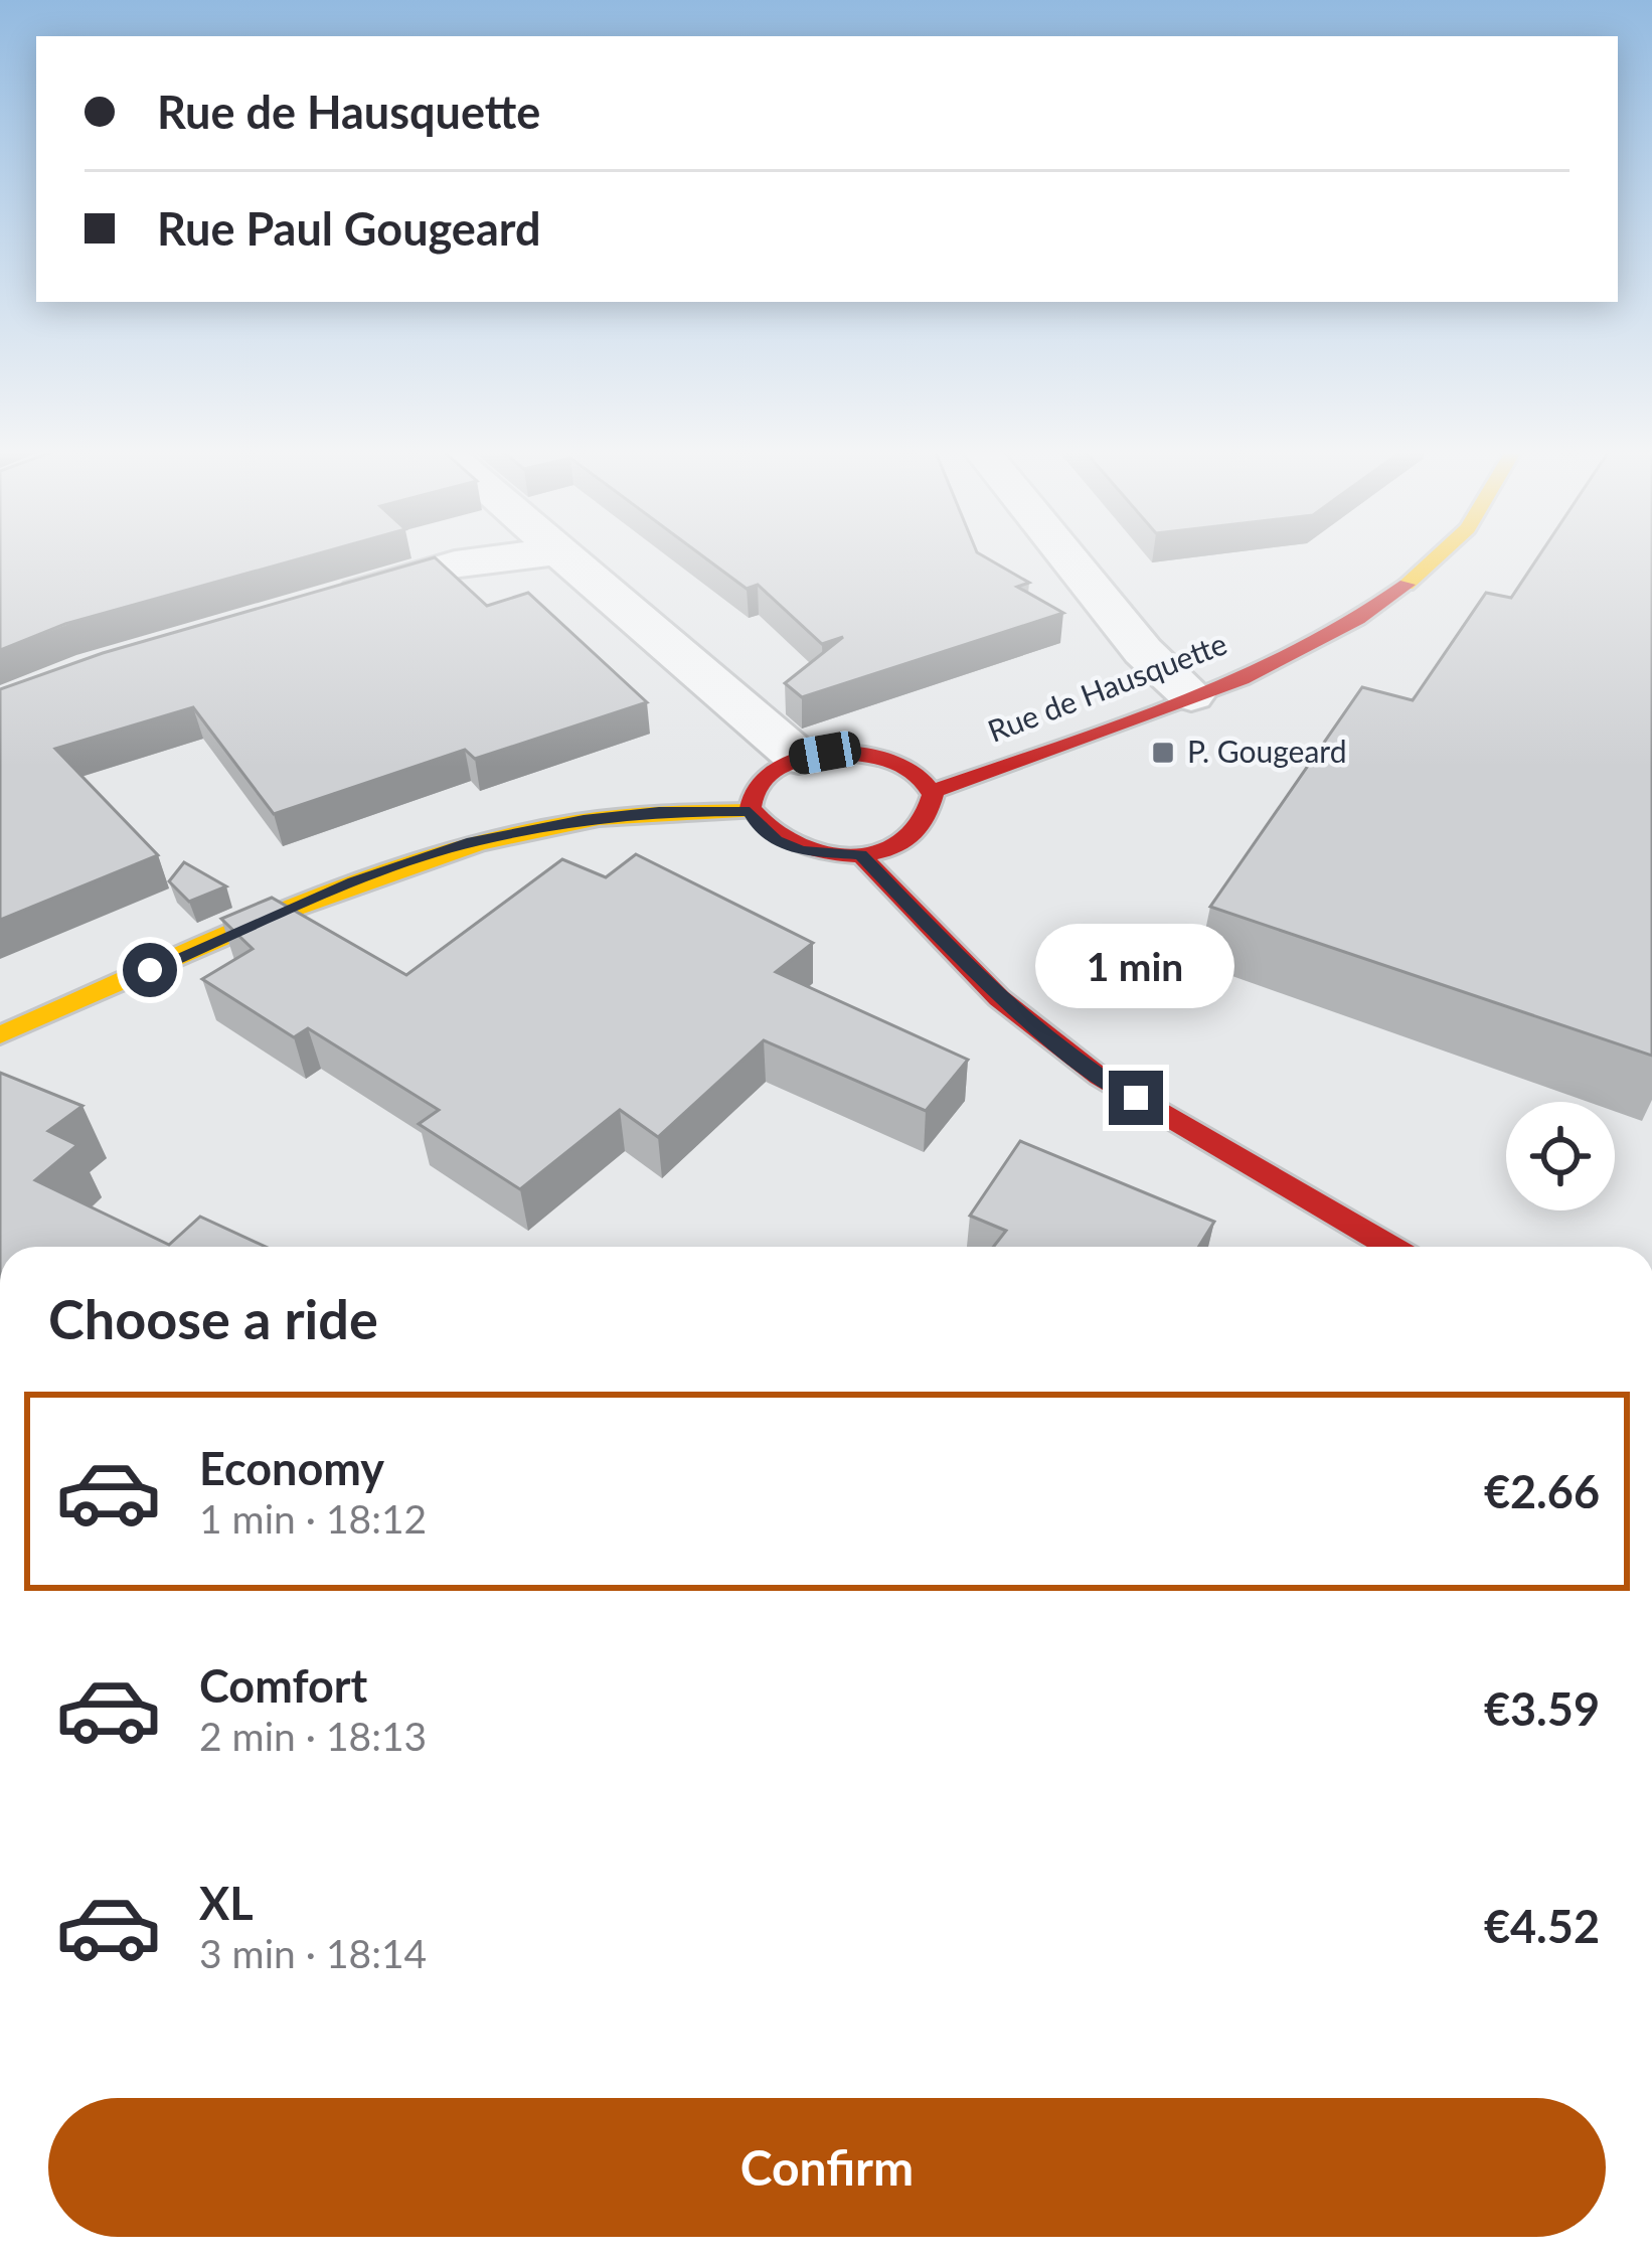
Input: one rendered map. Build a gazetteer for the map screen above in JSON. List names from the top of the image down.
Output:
{
  "streets": {
    "street": ["Rue de Hausquette"]
  },
  "places": {
    "transit": ["P. Gougeard"]
  },
  "page": {
    "banner": ["Rue de Hausquette", "Rue Paul Gougeard"],
    "bubble": "1 min",
    "heading": "Choose a ride",
    "list": [
      {
        "name": "Economy",
        "note": "1 min · 18:12",
        "value": "€2.66"
      },
      {
        "name": "Comfort",
        "note": "2 min · 18:13",
        "value": "€3.59"
      },
      {
        "name": "XL",
        "note": "3 min · 18:14",
        "value": "€4.52"
      }
    ],
    "buttons": "Confirm"
  }
}
